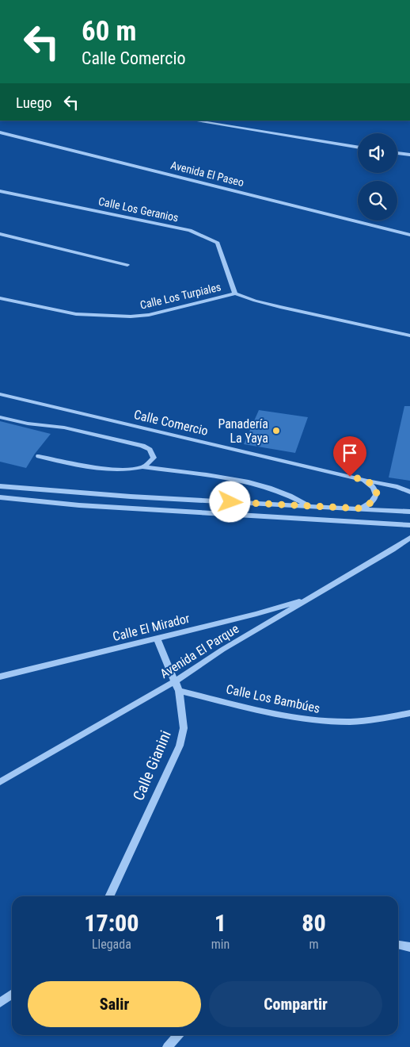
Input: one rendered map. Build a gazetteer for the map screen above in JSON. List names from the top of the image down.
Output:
{
  "streets": {
    "street": [
      "Avenida El Paseo",
      "Calle Los Geranios",
      "Calle Los Turpiales",
      "Calle Comercio",
      "Calle El Mirador",
      "Avenida El Parque",
      "Calle Los Bambúes",
      "Calle Gianini"
    ]
  },
  "crossings": [
    ["Calle Los Geranios", "Calle Los Turpiales"],
    ["Calle El Mirador", "Avenida El Parque"],
    ["Calle El Mirador", "Calle Gianini"],
    ["Avenida El Parque", "Calle Gianini"],
    ["Calle Los Bambúes", "Calle Gianini"]
  ],
  "places": ["Panadería La Yaya"],
  "page": {
    "turn": ["60 m", "Calle Comercio"],
    "then": "Luego",
    "eta": [
      "17:00",
      "Llegada",
      "1",
      "min",
      "80",
      "m"
    ],
    "buttons": ["Salir", "Compartir"]
  }
}
